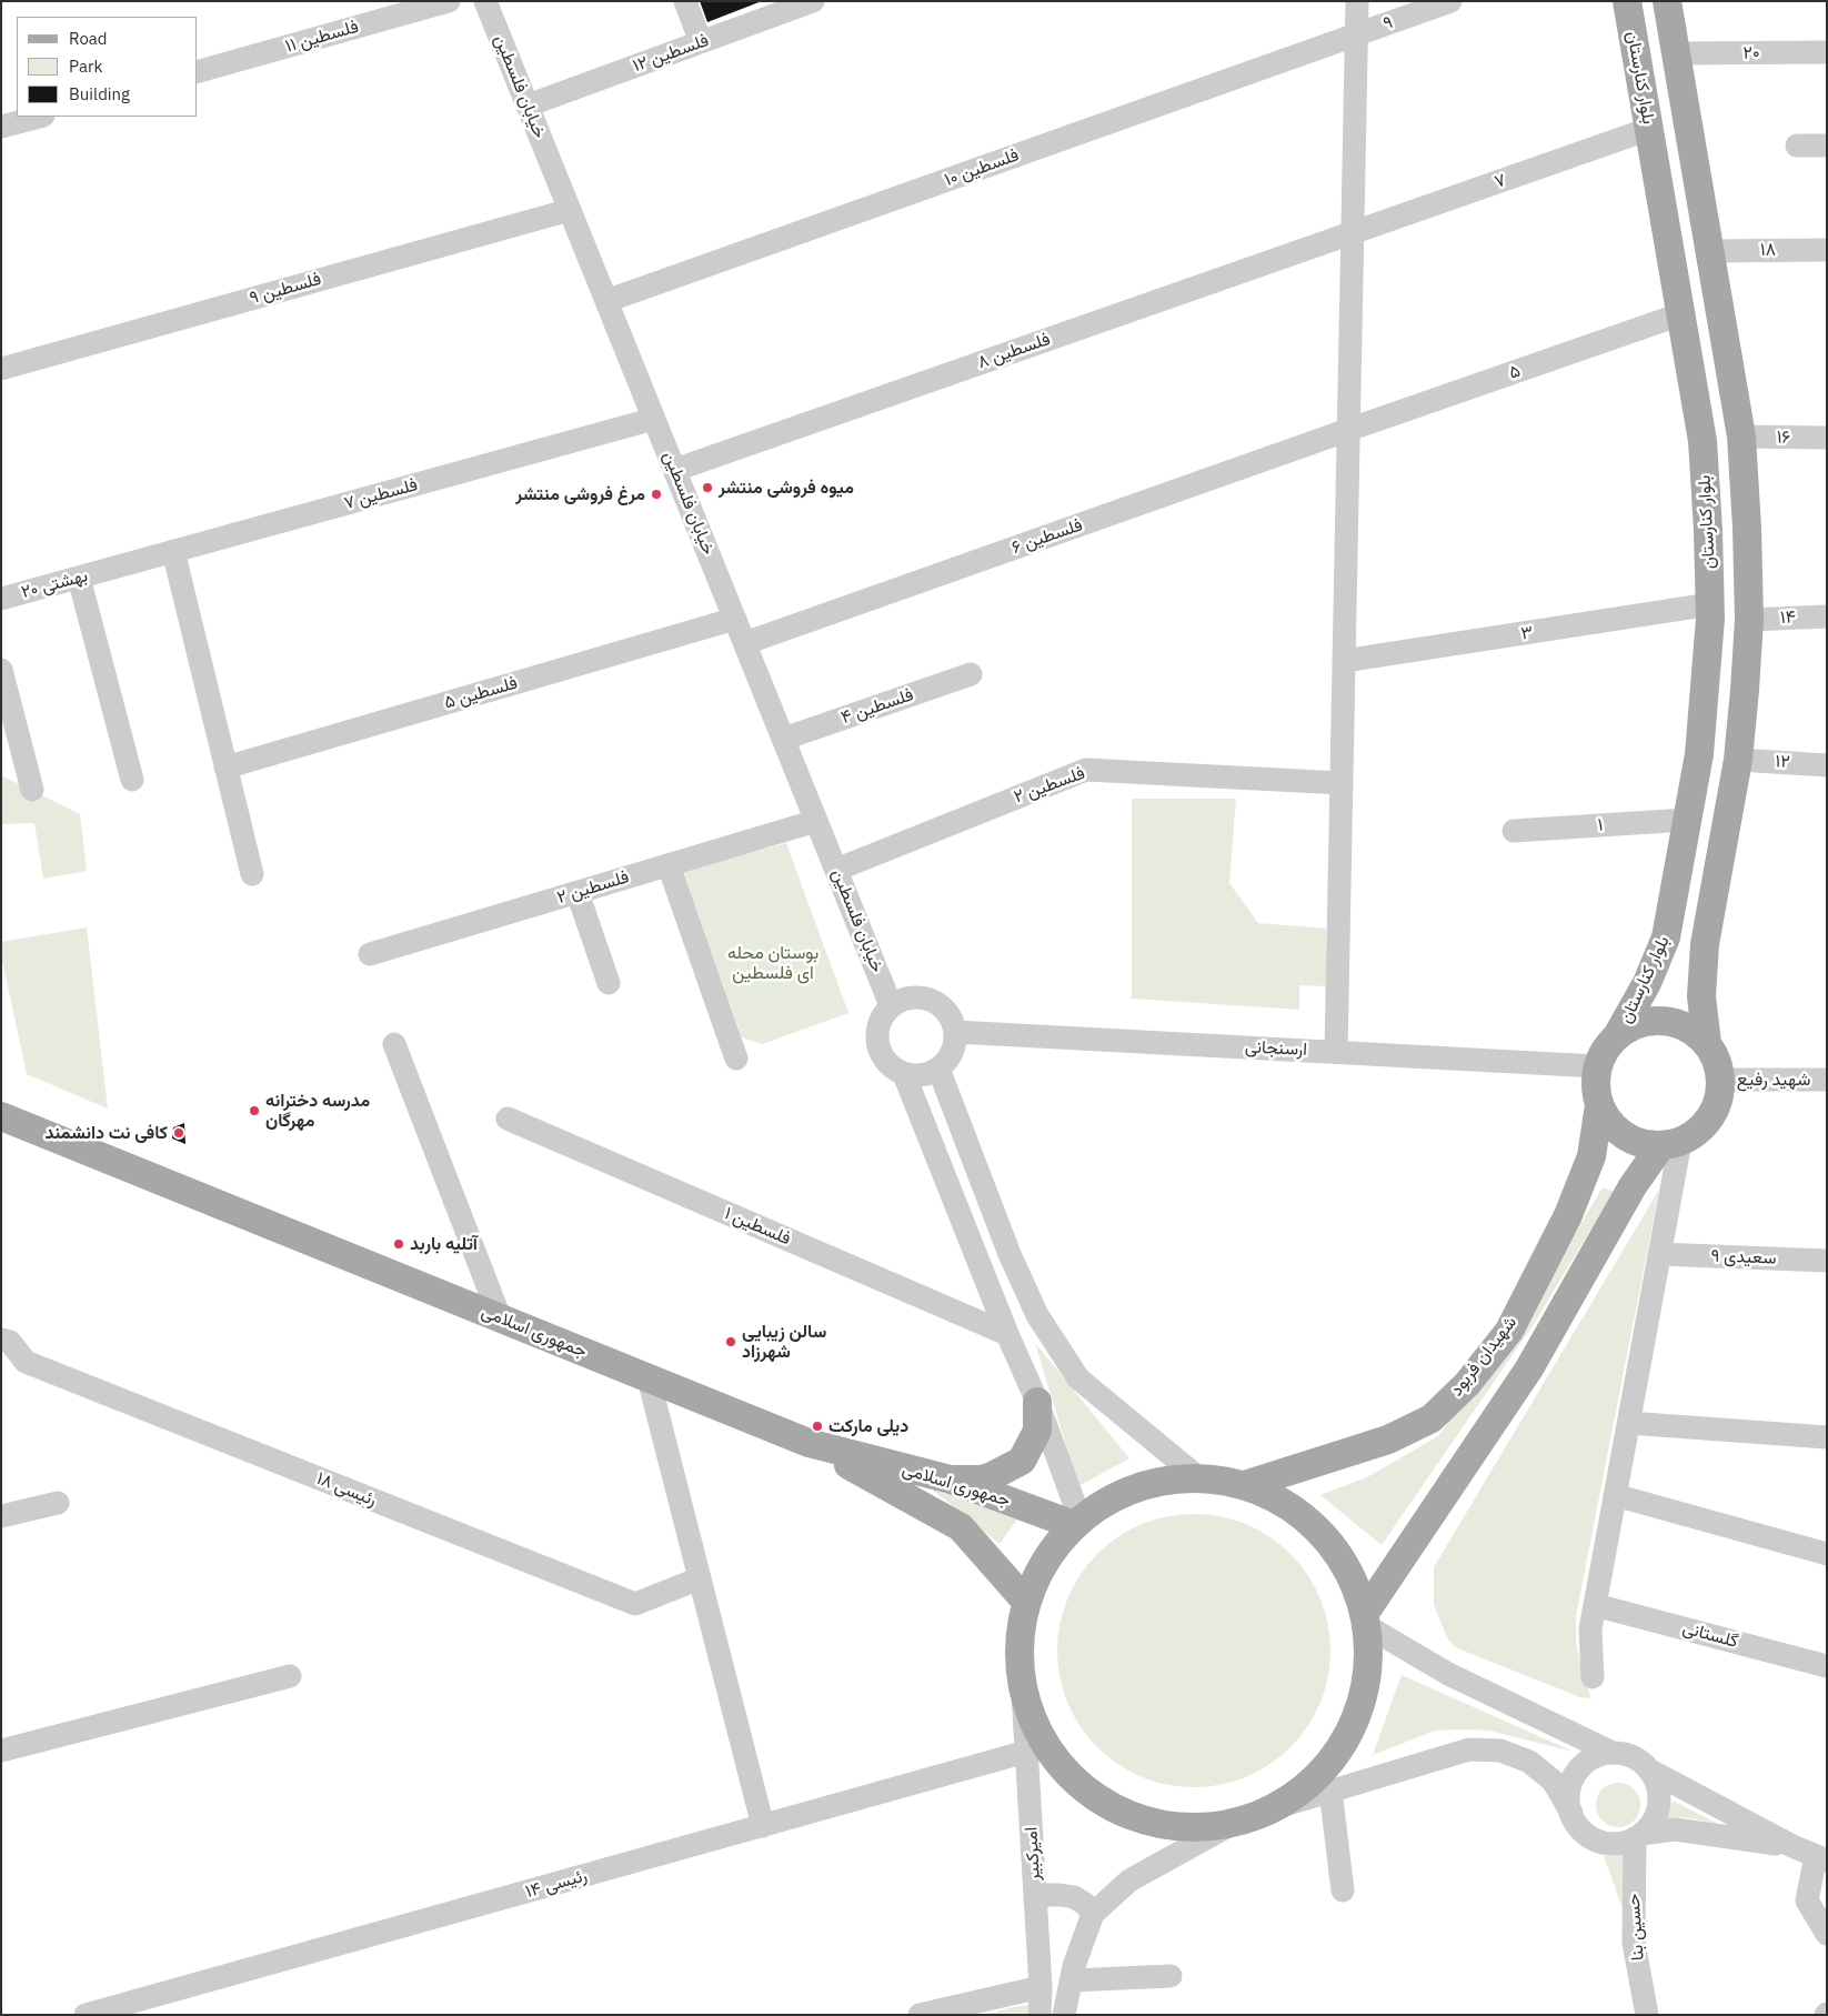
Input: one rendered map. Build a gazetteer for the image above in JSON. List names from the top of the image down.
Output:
{
  "streets": {
    "main road": ["بلوار کنارستان", "جمهوری اسلامی", "شهيدان فربود"],
    "street": [
      "۹",
      "فلسطین ۱۱",
      "فلسطین ۱۲",
      "۲۰",
      "خیابان فلسطین",
      "فلسطین ۱۰",
      "۷",
      "۱۸",
      "فلسطین ۹",
      "فلسطین ۸",
      "۵",
      "۱۶",
      "فلسطین ۷",
      "فلسطین ۶",
      "بهشتی ۲۰",
      "۱۴",
      "۳",
      "فلسطین ۵",
      "فلسطین ۴",
      "۱۲",
      "فلسطین ۲",
      "۱",
      "ارسنجانی",
      "شهید رفیع",
      "فلسطین ۱",
      "سعیدی ۹",
      "رئیسی ۱۸",
      "گلستانی",
      "امیرکبیر",
      "رئیسی ۱۴",
      "حسین بنا"
    ]
  },
  "crossings": [
    ["۹", "فلسطین ۱۰"],
    ["فلسطین ۱۲", "خیابان فلسطین"],
    ["بلوار کنارستان", "۷"],
    ["بلوار کنارستان", "۵"],
    ["بلوار کنارستان", "۳"],
    ["بلوار کنارستان", "۱"],
    ["بلوار کنارستان", "ارسنجانی"],
    ["بلوار کنارستان", "شهید رفیع"],
    ["بلوار کنارستان", "شهيدان فربود"],
    ["خیابان فلسطین", "فلسطین ۱۰"],
    ["خیابان فلسطین", "فلسطین ۹"],
    ["خیابان فلسطین", "فلسطین ۸"],
    ["خیابان فلسطین", "فلسطین ۷"],
    ["خیابان فلسطین", "فلسطین ۶"],
    ["خیابان فلسطین", "فلسطین ۵"],
    ["خیابان فلسطین", "فلسطین ۴"],
    ["خیابان فلسطین", "فلسطین ۲"],
    ["خیابان فلسطین", "ارسنجانی"],
    ["۷", "فلسطین ۸"],
    ["۵", "فلسطین ۶"],
    ["فلسطین ۷", "بهشتی ۲۰"],
    ["ارسنجانی", "شهید رفیع"],
    ["ارسنجانی", "شهيدان فربود"],
    ["شهید رفیع", "شهيدان فربود"],
    ["امیرکبیر", "رئیسی ۱۴"]
  ],
  "parks": ["بوستان محله ای فلسطین"],
  "places": [
    "میوه فروشی منتشر",
    "مرغ فروشی منتشر",
    "مدرسه دخترانه مهرگان",
    "کافی نت دانشمند",
    "آتلیه باربد",
    "سالن زیبایی شهرزاد",
    "دیلی مارکت"
  ],
  "legend": ["Road", "Park", "Building"]
}
